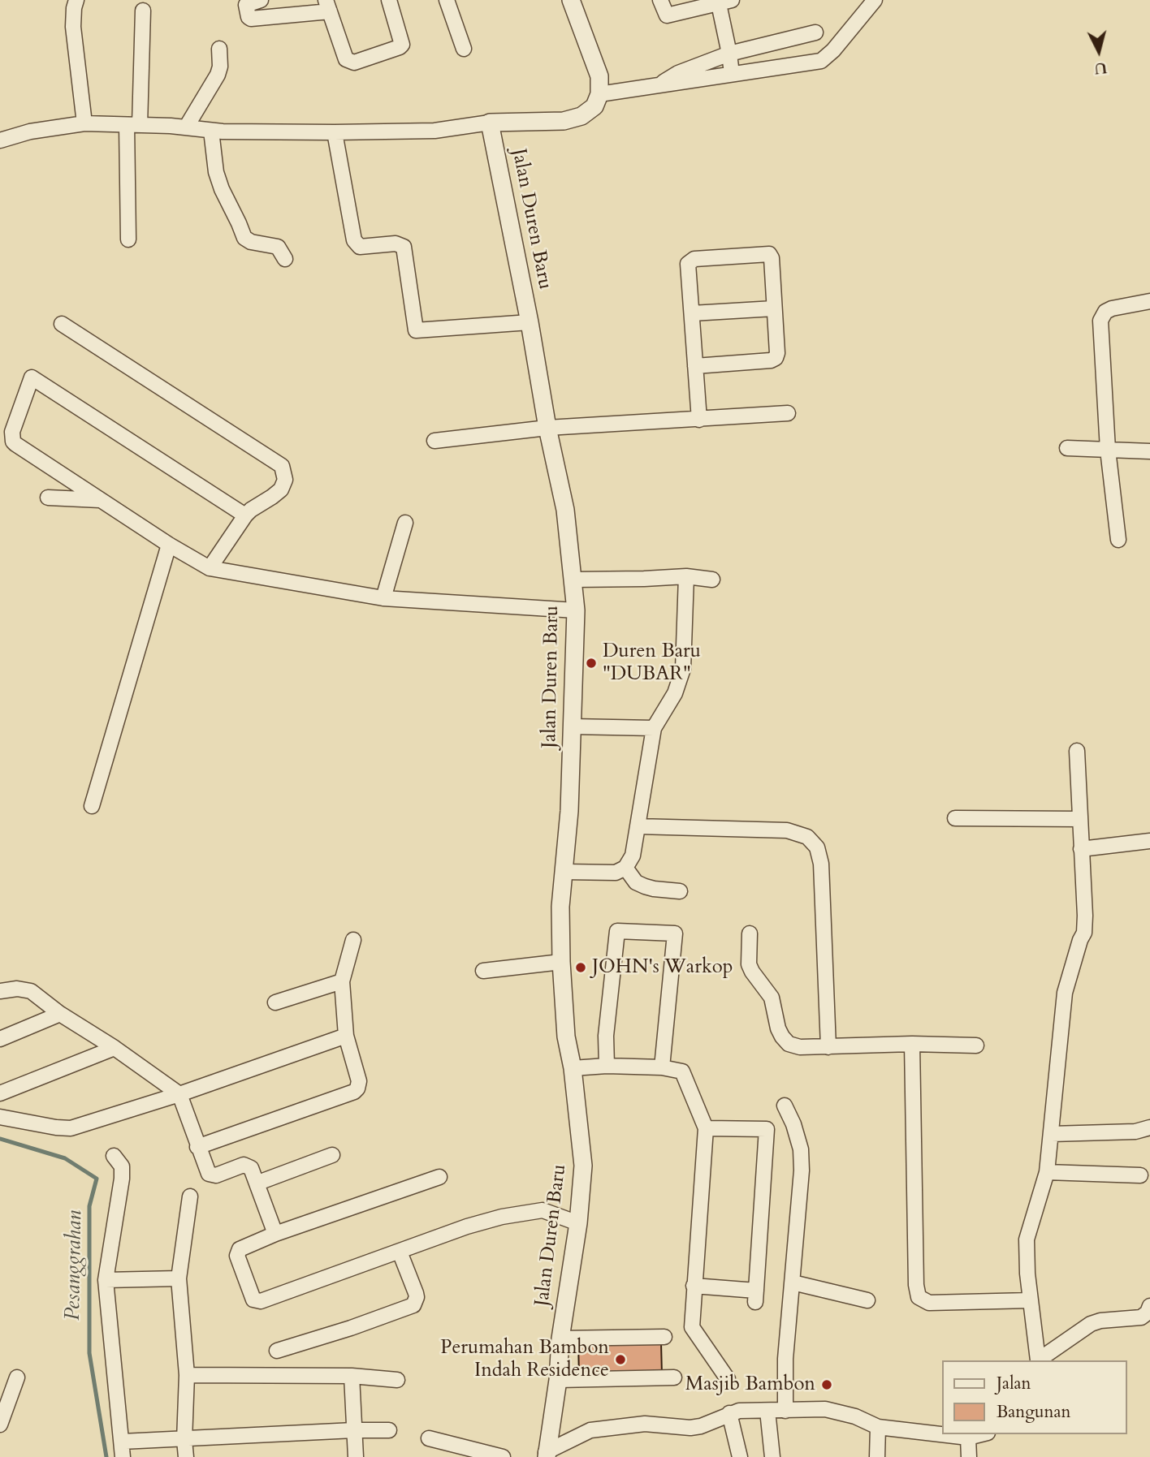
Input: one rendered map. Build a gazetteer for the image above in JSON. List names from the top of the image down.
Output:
{
  "streets": {
    "street": ["Jalan Duren Baru"]
  },
  "water": ["Pesanggrahan"],
  "places": [
    "Duren Baru \"DUBAR\"",
    "JOHN's Warkop",
    "Perumahan Bambon Indah Residence",
    "Masjib Bambon"
  ],
  "legend": ["Jalan", "Bangunan"],
  "north": "bottom"
}
